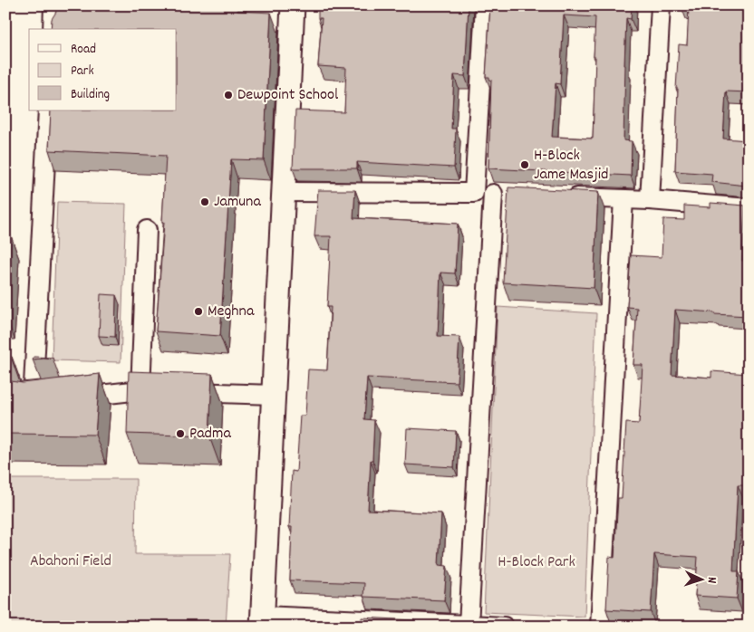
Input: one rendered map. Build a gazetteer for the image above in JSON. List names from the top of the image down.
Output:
{
  "parks": ["Abahoni Field", "H-Block Park"],
  "places": [
    "Dewpoint School",
    "H-Block Jame Masjid",
    "Jamuna",
    "Meghna",
    "Padma"
  ],
  "legend": ["Road", "Park", "Building"],
  "north": "right"
}
